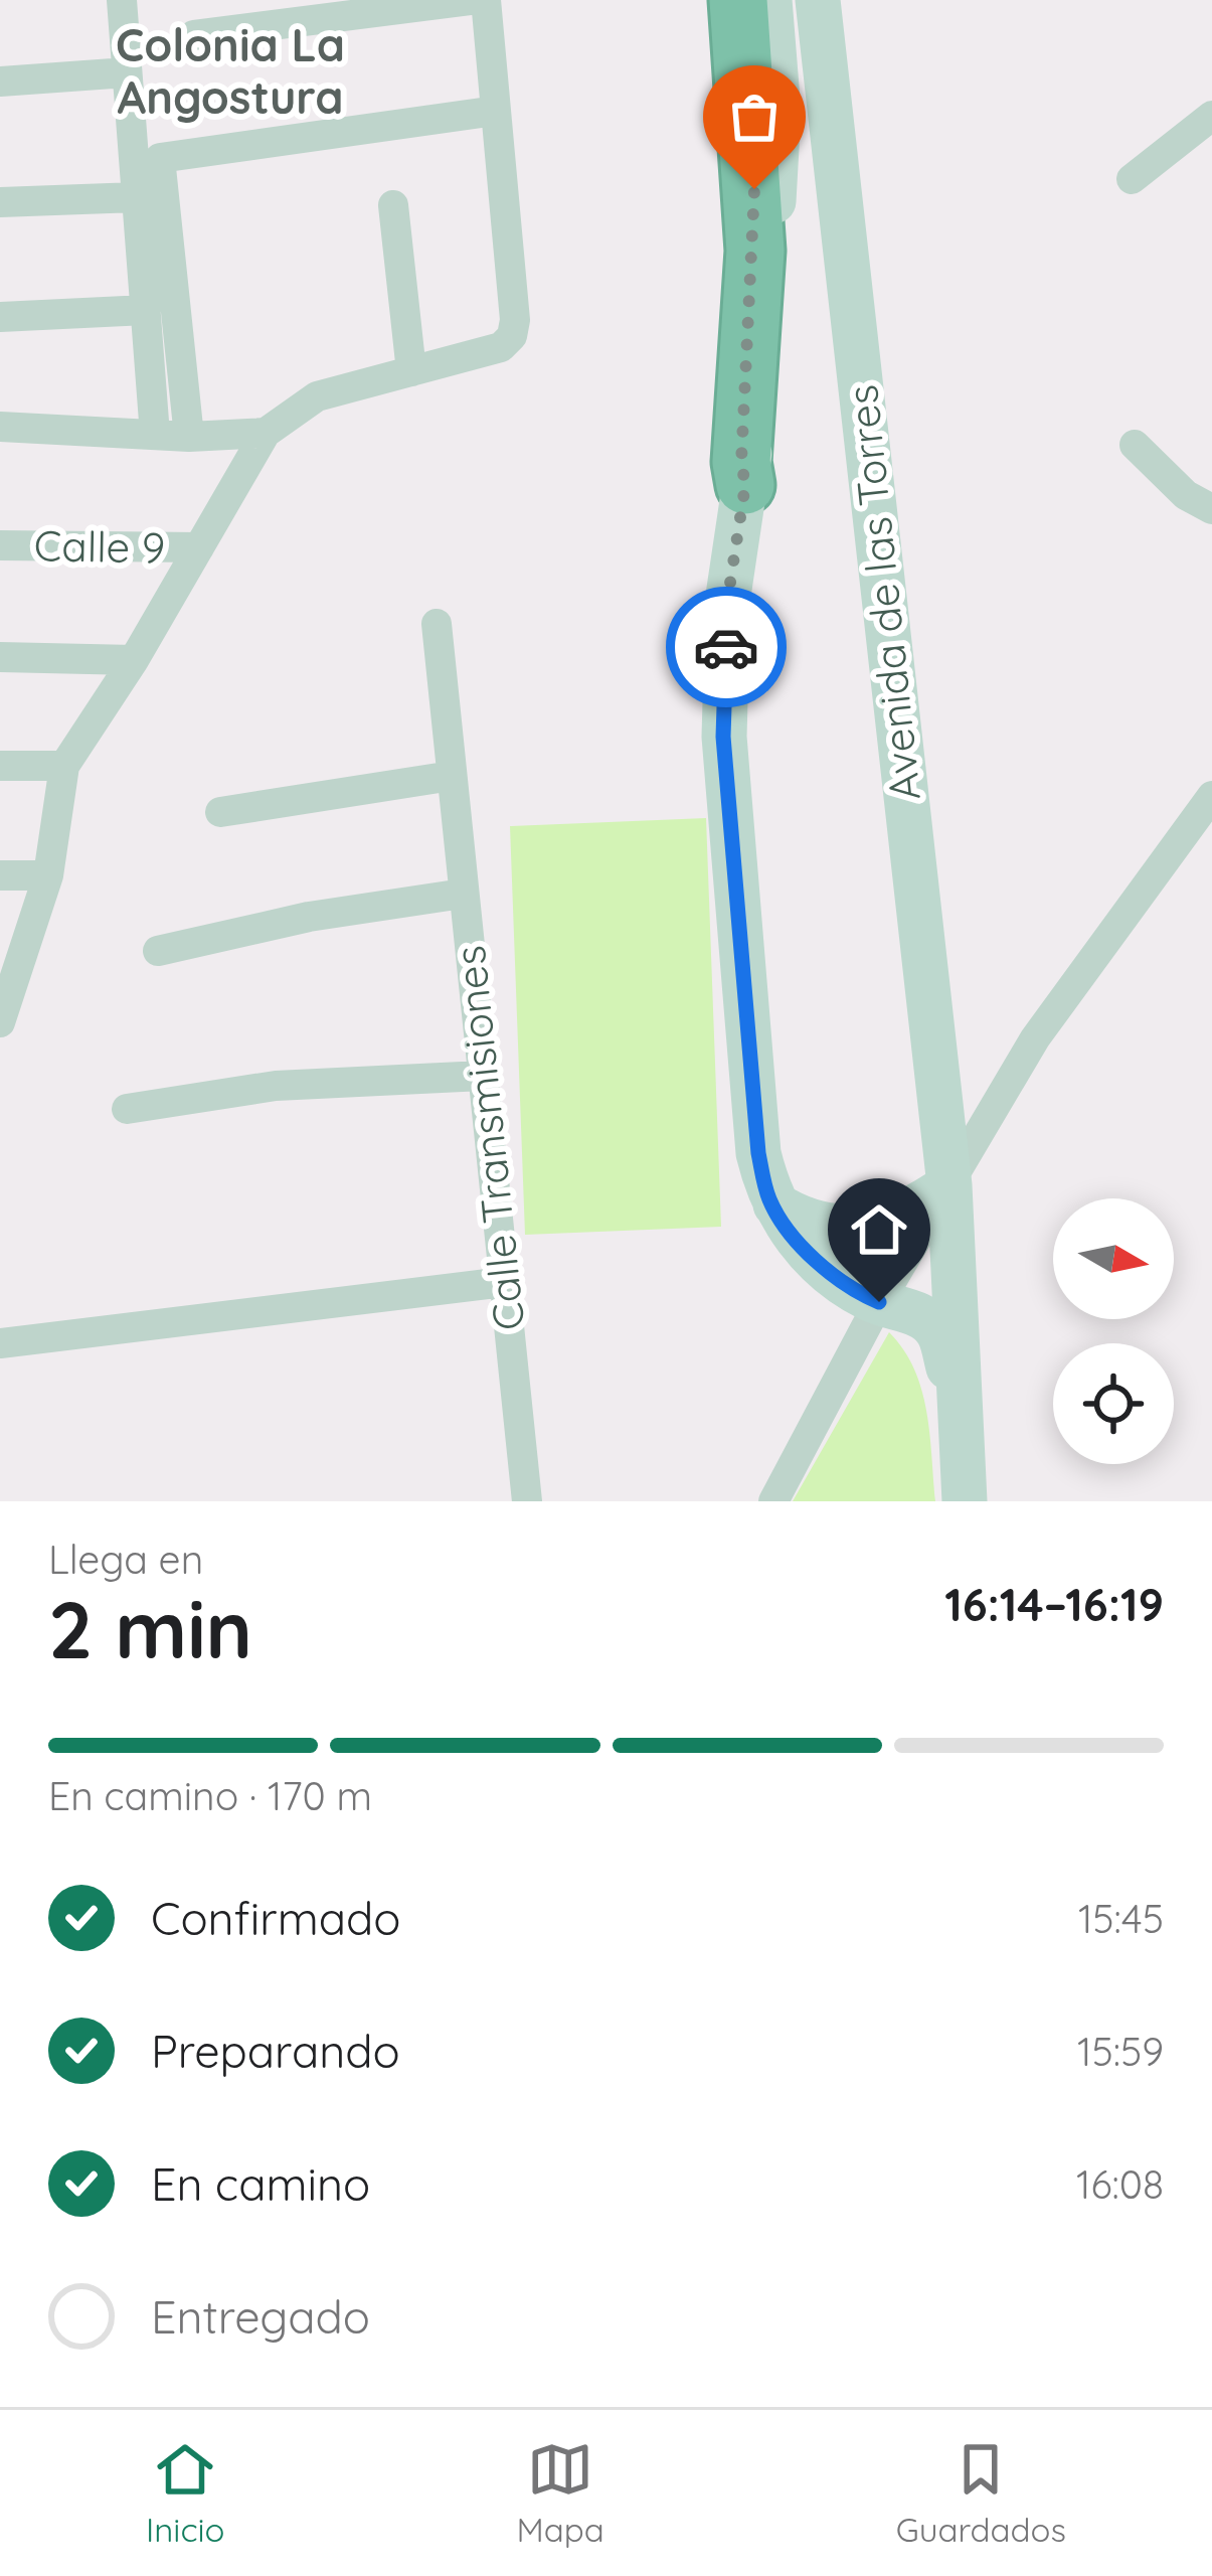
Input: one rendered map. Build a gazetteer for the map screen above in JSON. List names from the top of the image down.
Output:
{
  "streets": {
    "street": ["Calle 9", "Avenida de las Torres", "Calle Transmisiones"]
  },
  "districts": ["Colonia La Angostura"],
  "north": "right",
  "page": {
    "heading": ["2 min", "Llega en", "16:14–16:19"],
    "bar": "En camino · 170 m",
    "list": [
      ["Confirmado", "15:45"],
      ["Preparando", "15:59"],
      ["En camino", "16:08"],
      "Entregado"
    ],
    "tabs": ["Inicio", "Mapa", "Guardados"]
  }
}
